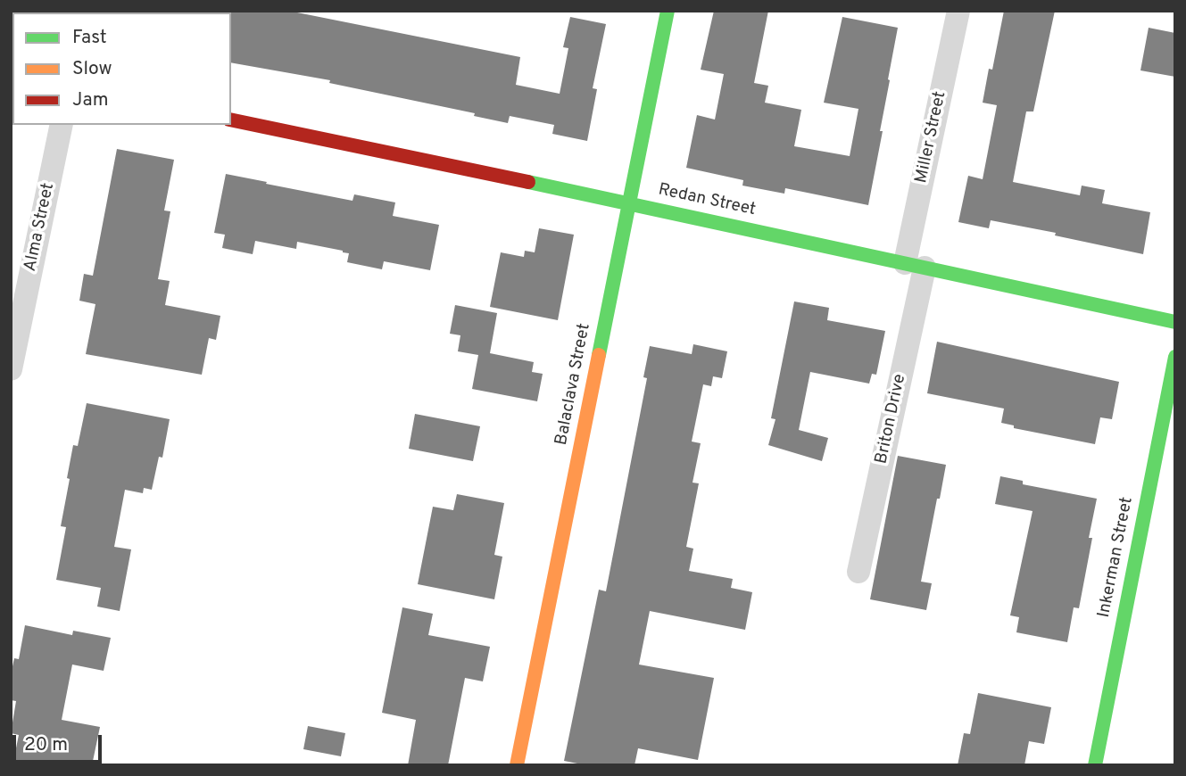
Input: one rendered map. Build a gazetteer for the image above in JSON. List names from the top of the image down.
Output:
{
  "streets": {
    "street": [
      "Miller Street",
      "Redan Street",
      "Alma Street",
      "Balaclava Street",
      "Briton Drive",
      "Inkerman Street"
    ]
  },
  "crossings": [
    ["Miller Street", "Redan Street"],
    ["Miller Street", "Briton Drive"],
    ["Redan Street", "Balaclava Street"],
    ["Redan Street", "Briton Drive"]
  ],
  "legend": ["Fast", "Slow", "Jam"],
  "scale_bar": "20 m"
}
